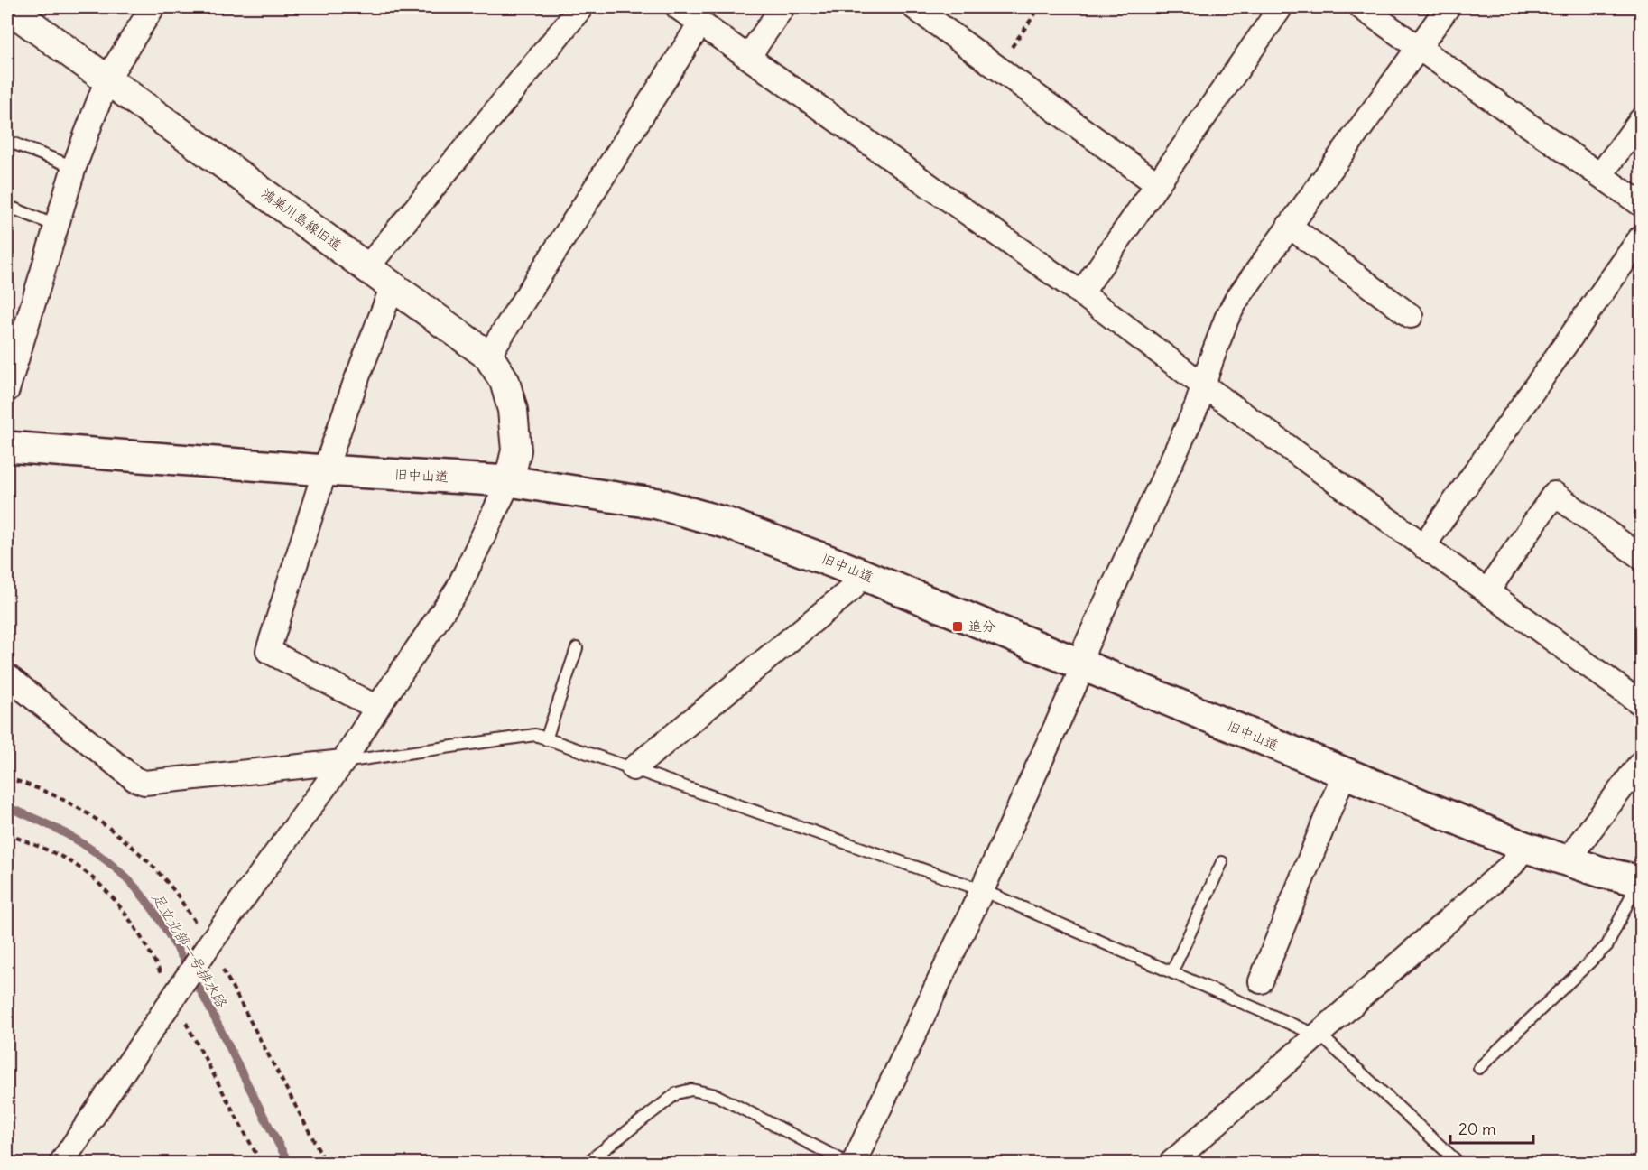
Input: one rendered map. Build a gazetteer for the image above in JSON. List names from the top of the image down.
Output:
{
  "streets": {
    "main road": ["旧中山道"],
    "street": ["鴻巣川島線旧道"]
  },
  "crossings": [
    ["鴻巣川島線旧道", "旧中山道"]
  ],
  "water": ["足立北部一号排水路"],
  "places": {
    "transit": ["追分"]
  },
  "scale_bar": "20 m"
}
